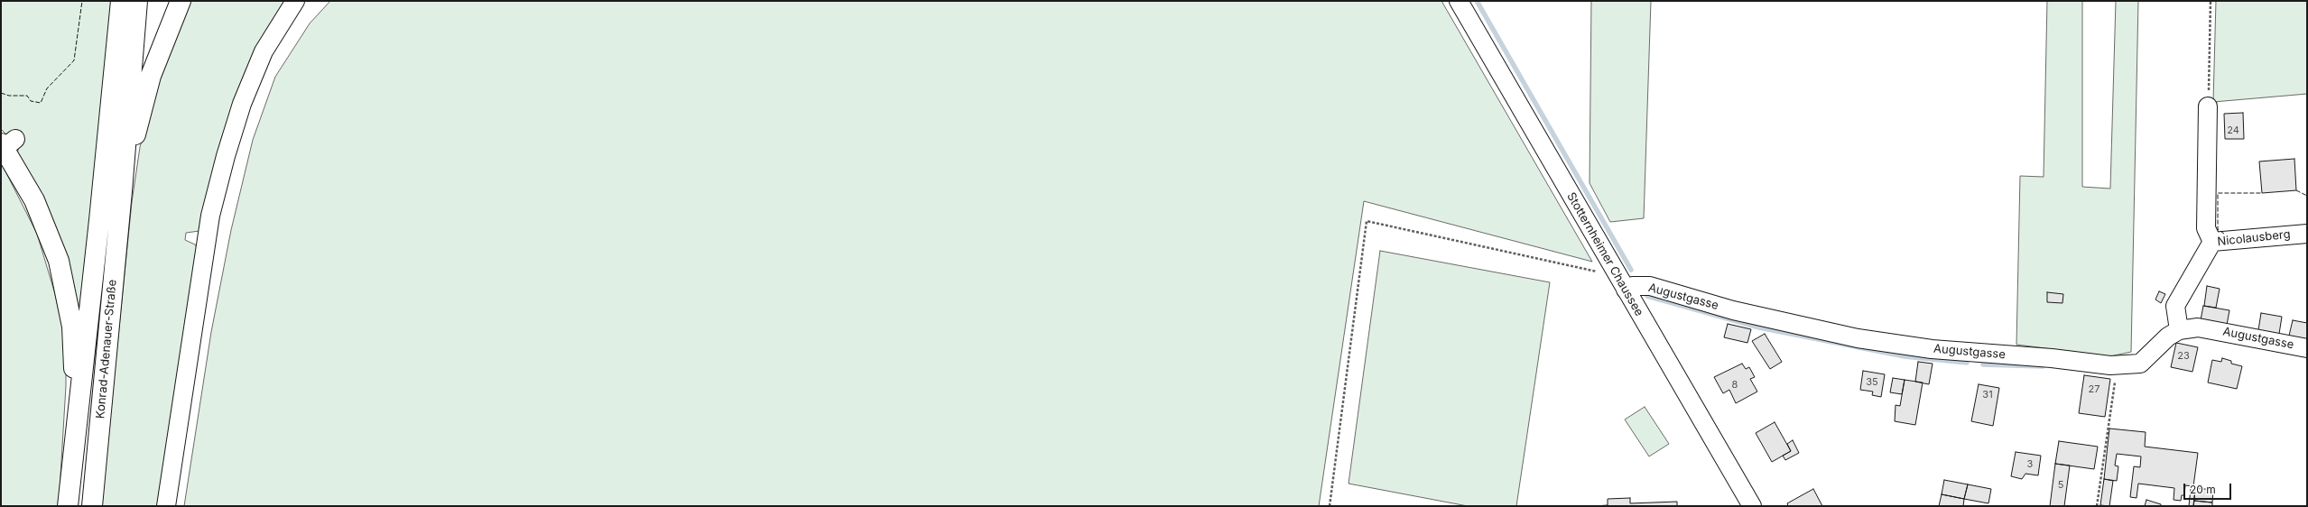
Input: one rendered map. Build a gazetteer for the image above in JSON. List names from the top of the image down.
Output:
{
  "streets": {
    "highway": ["Konrad-Adenauer-Straße"],
    "street": ["Nicolausberg", "Stotternheimer Chaussee", "Augustgasse"]
  },
  "crossings": [
    ["Nicolausberg", "Augustgasse"],
    ["Stotternheimer Chaussee", "Augustgasse"]
  ],
  "house_numbers": [
    "24",
    "23",
    "35",
    "8",
    "27",
    "31",
    "3",
    "5"
  ],
  "scale_bar": "20 m"
}
